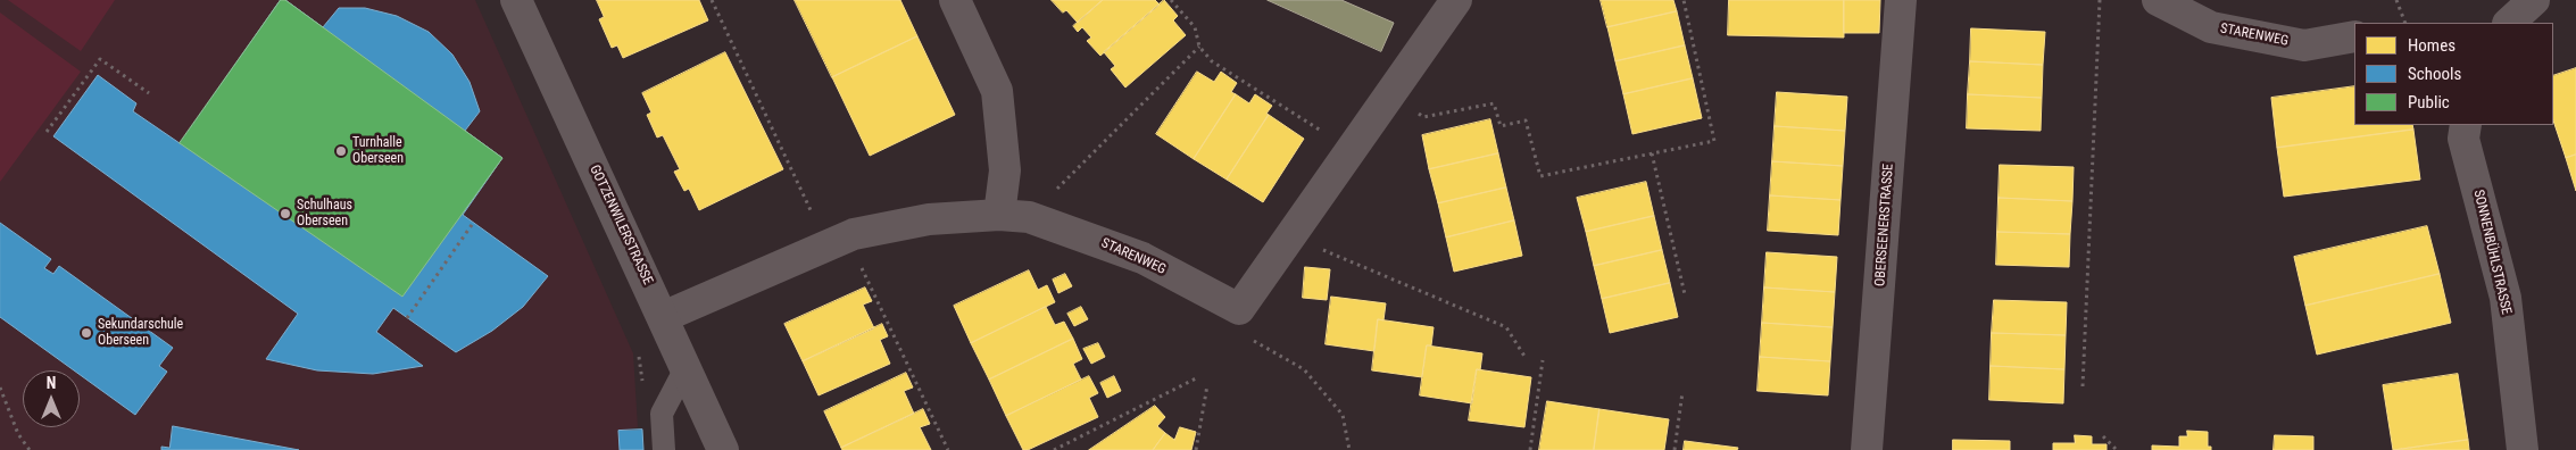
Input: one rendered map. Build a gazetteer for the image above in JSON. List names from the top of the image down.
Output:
{
  "streets": {
    "street": [
      "STARENWEG",
      "GOTZENWILERSTRASSE",
      "OBERSEENERSTRASSE",
      "SONNENBÜHLSTRASSE"
    ]
  },
  "crossings": [
    ["STARENWEG", "GOTZENWILERSTRASSE"]
  ],
  "places": ["Turnhalle Oberseen", "Schulhaus Oberseen", "Sekundarschule Oberseen"],
  "legend": ["Homes", "Schools", "Public"],
  "north": "top"
}
